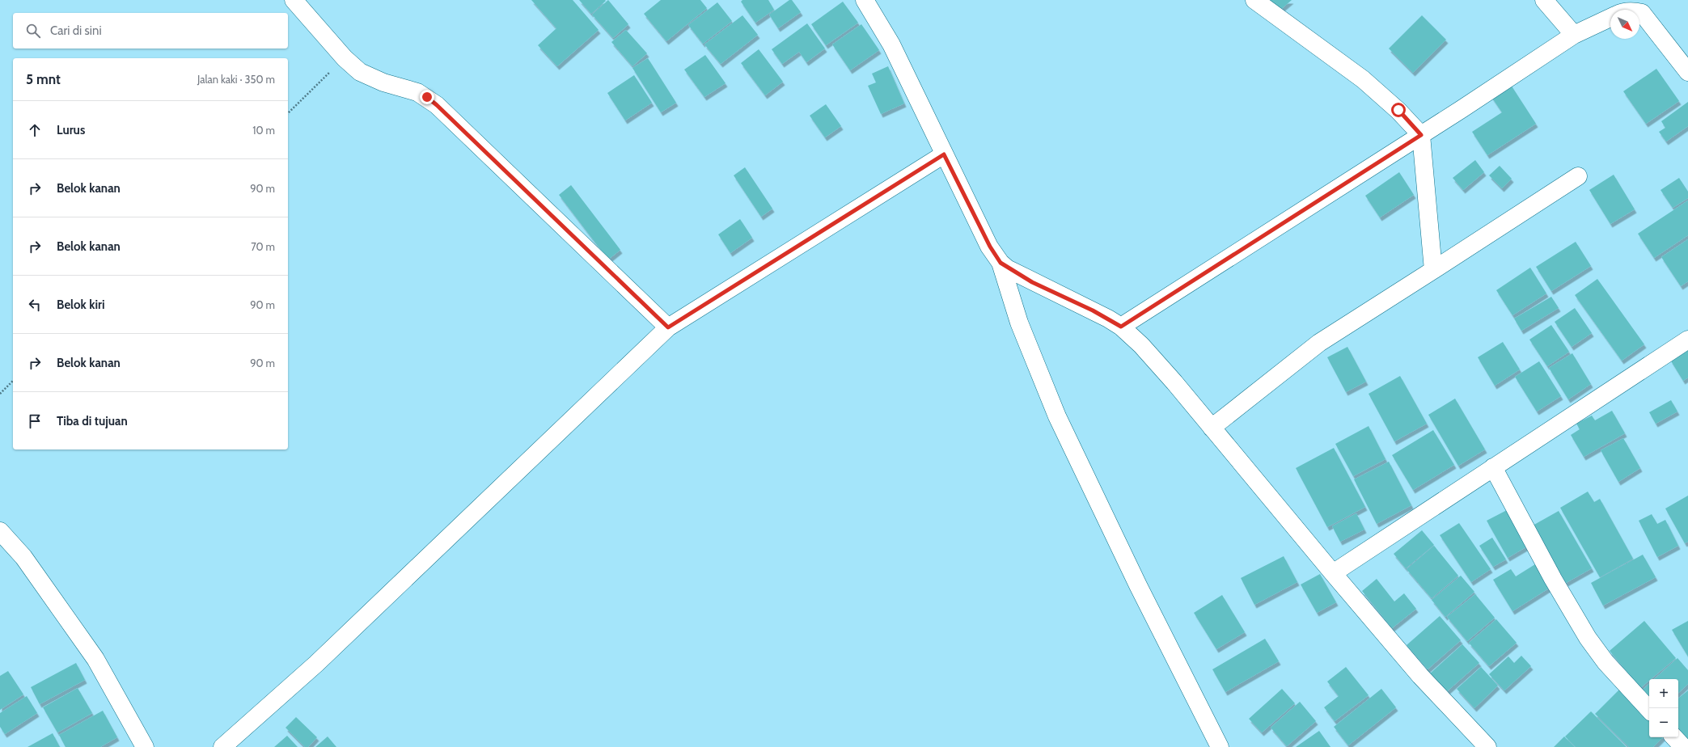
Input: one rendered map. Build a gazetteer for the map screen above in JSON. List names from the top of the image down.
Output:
{
  "north": "bottom right",
  "page": {
    "search": "Cari di sini",
    "heading": ["5 mnt", "Jalan kaki · 350 m"],
    "list": [
      ["Lurus", "10 m"],
      ["Belok kanan", "90 m"],
      ["Belok kanan", "70 m"],
      ["Belok kiri", "90 m"],
      ["Belok kanan", "90 m"],
      "Tiba di tujuan"
    ],
    "map_buttons": ["+", "−"]
  }
}
